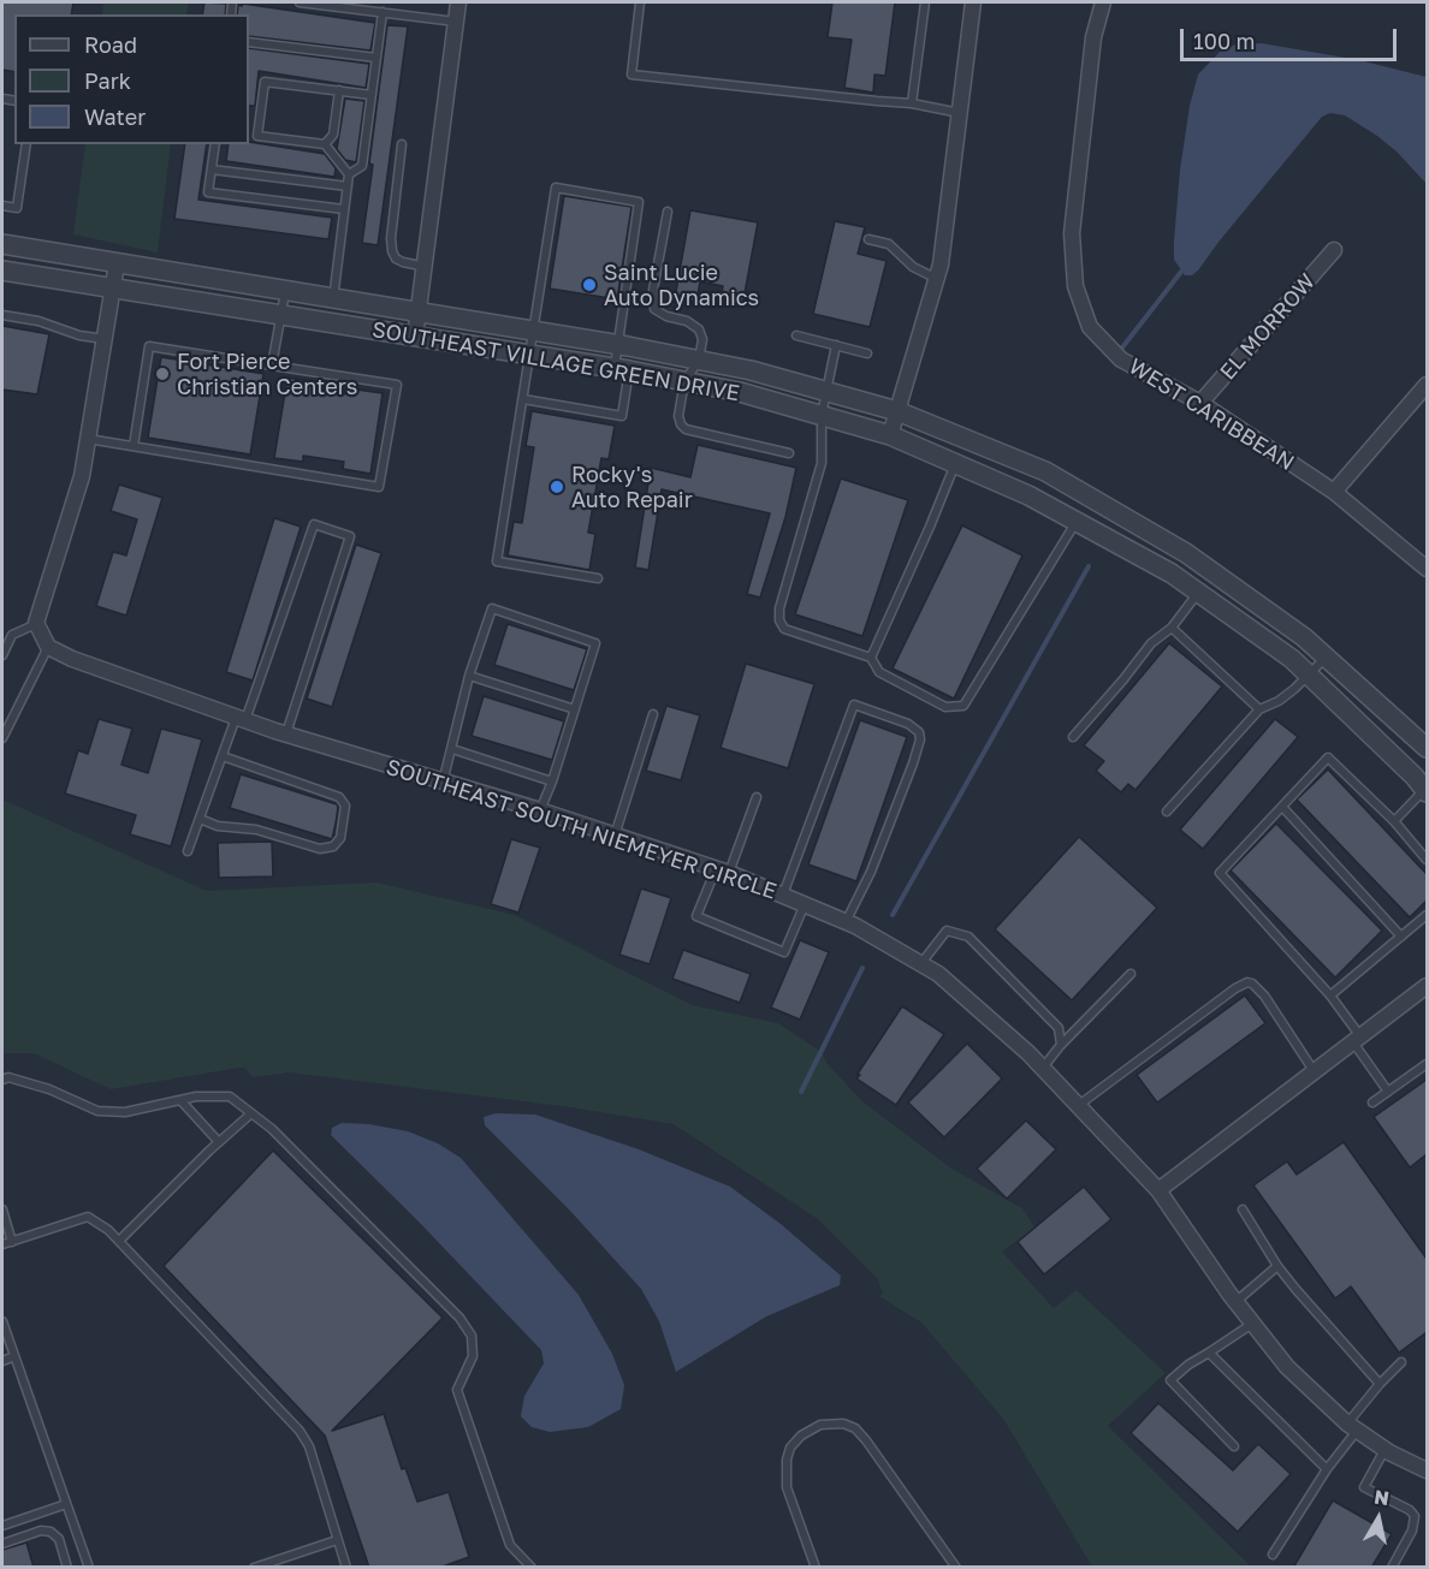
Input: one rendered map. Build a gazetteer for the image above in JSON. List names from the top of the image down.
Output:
{
  "streets": {
    "street": [
      "EL MORROW",
      "SOUTHEAST VILLAGE GREEN DRIVE",
      "WEST CARIBBEAN",
      "SOUTHEAST SOUTH NIEMEYER CIRCLE"
    ]
  },
  "crossings": [
    ["EL MORROW", "WEST CARIBBEAN"]
  ],
  "places": ["Saint Lucie Auto Dynamics", "Fort Pierce Christian Centers", "Rocky's Auto Repair"],
  "legend": ["Road", "Park", "Water"],
  "scale_bar": "100 m",
  "north": "top"
}
